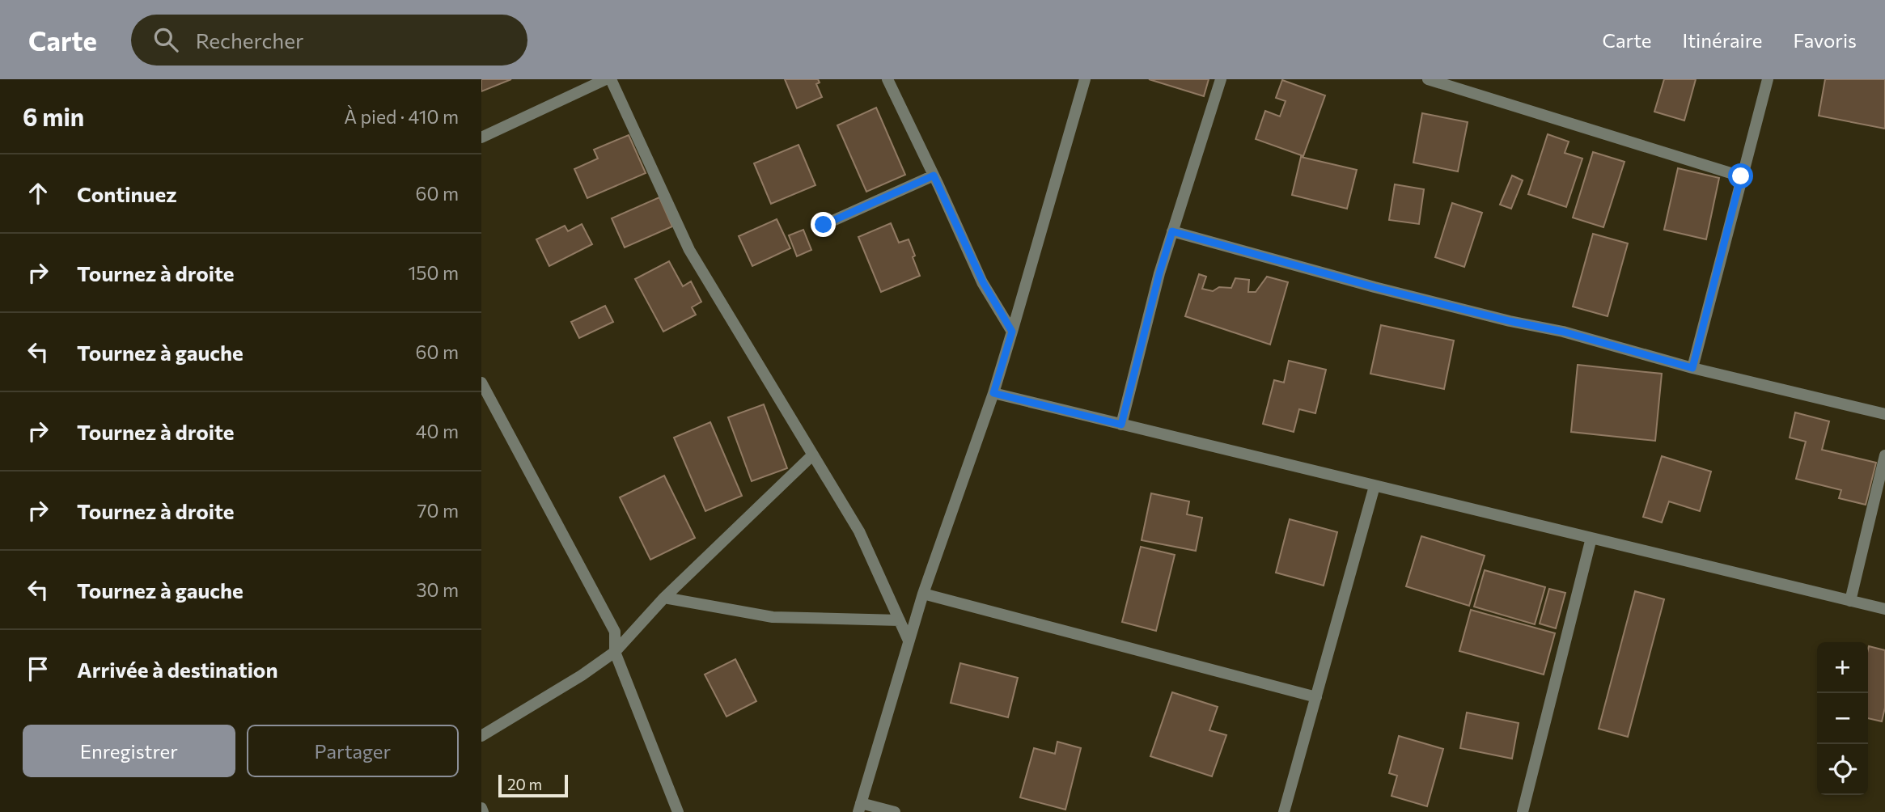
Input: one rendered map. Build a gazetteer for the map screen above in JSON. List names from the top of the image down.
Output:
{
  "scale_bar": "20 m",
  "page": {
    "header": "Carte",
    "search": "Rechercher",
    "nav": ["Carte", "Itinéraire", "Favoris"],
    "heading": ["6 min", "À pied · 410 m"],
    "list": [
      ["Continuez", "60 m"],
      ["Tournez à droite", "150 m"],
      ["Tournez à gauche", "60 m"],
      ["Tournez à droite", "40 m"],
      ["Tournez à droite", "70 m"],
      ["Tournez à gauche", "30 m"],
      "Arrivée à destination"
    ],
    "map_buttons": ["+", "−"],
    "buttons": ["Enregistrer", "Partager"],
    "scale": "20 m"
  }
}
